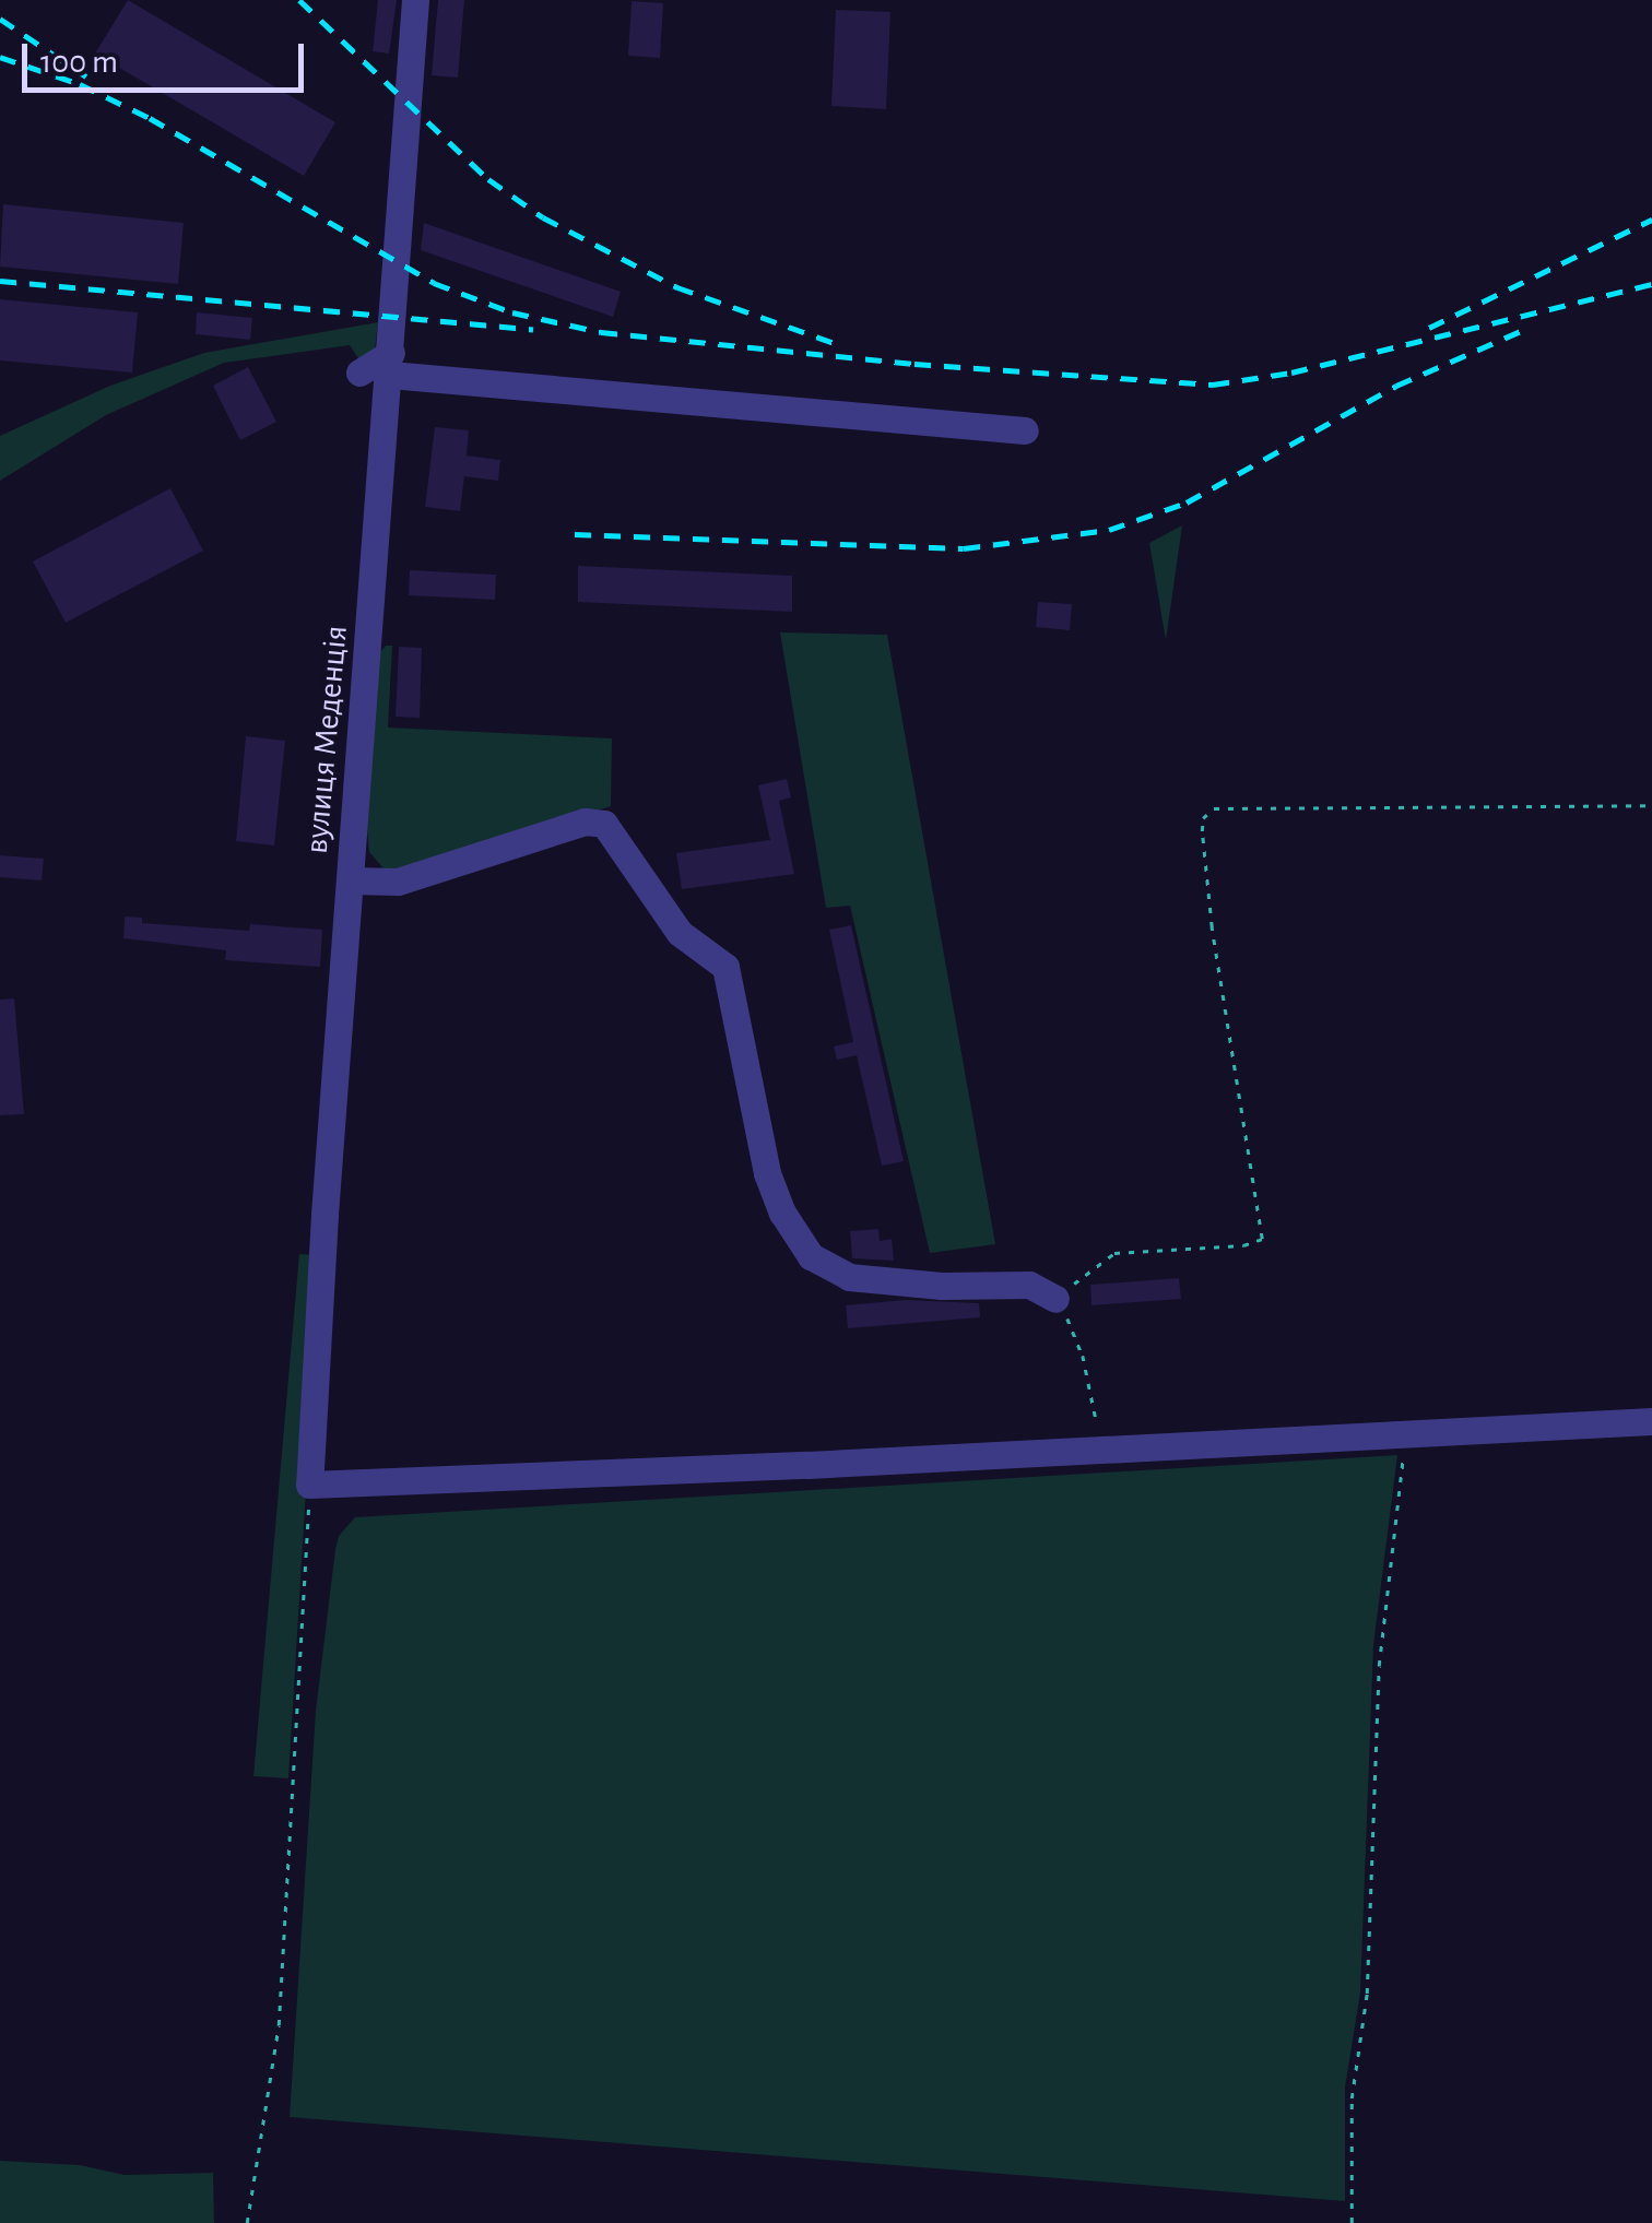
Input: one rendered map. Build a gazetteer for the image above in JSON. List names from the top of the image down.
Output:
{
  "streets": {
    "street": ["вулиця Меденція"]
  },
  "scale_bar": "100 m"
}
